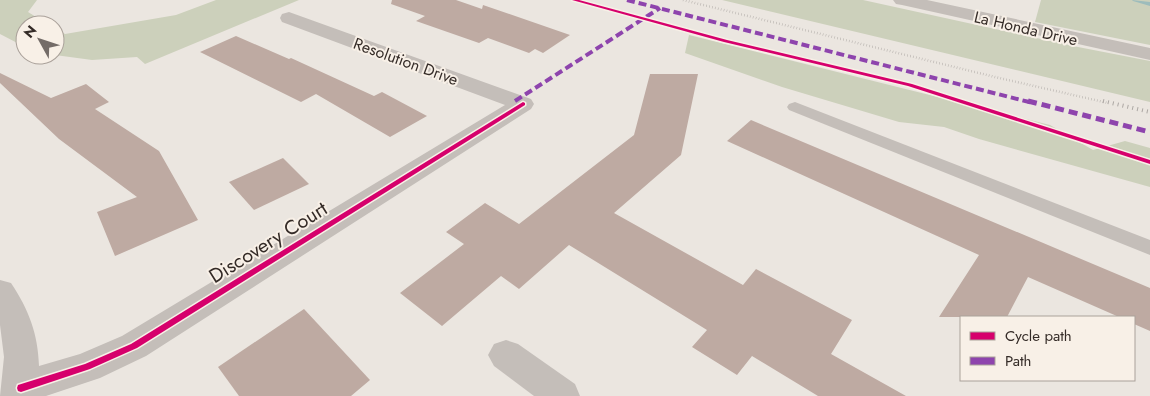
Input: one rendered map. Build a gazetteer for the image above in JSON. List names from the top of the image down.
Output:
{
  "streets": {
    "street": ["La Honda Drive", "Resolution Drive", "Discovery Court"]
  },
  "crossings": [
    ["Resolution Drive", "Discovery Court"]
  ],
  "legend": ["Cycle path", "Path"],
  "north": "top left"
}
